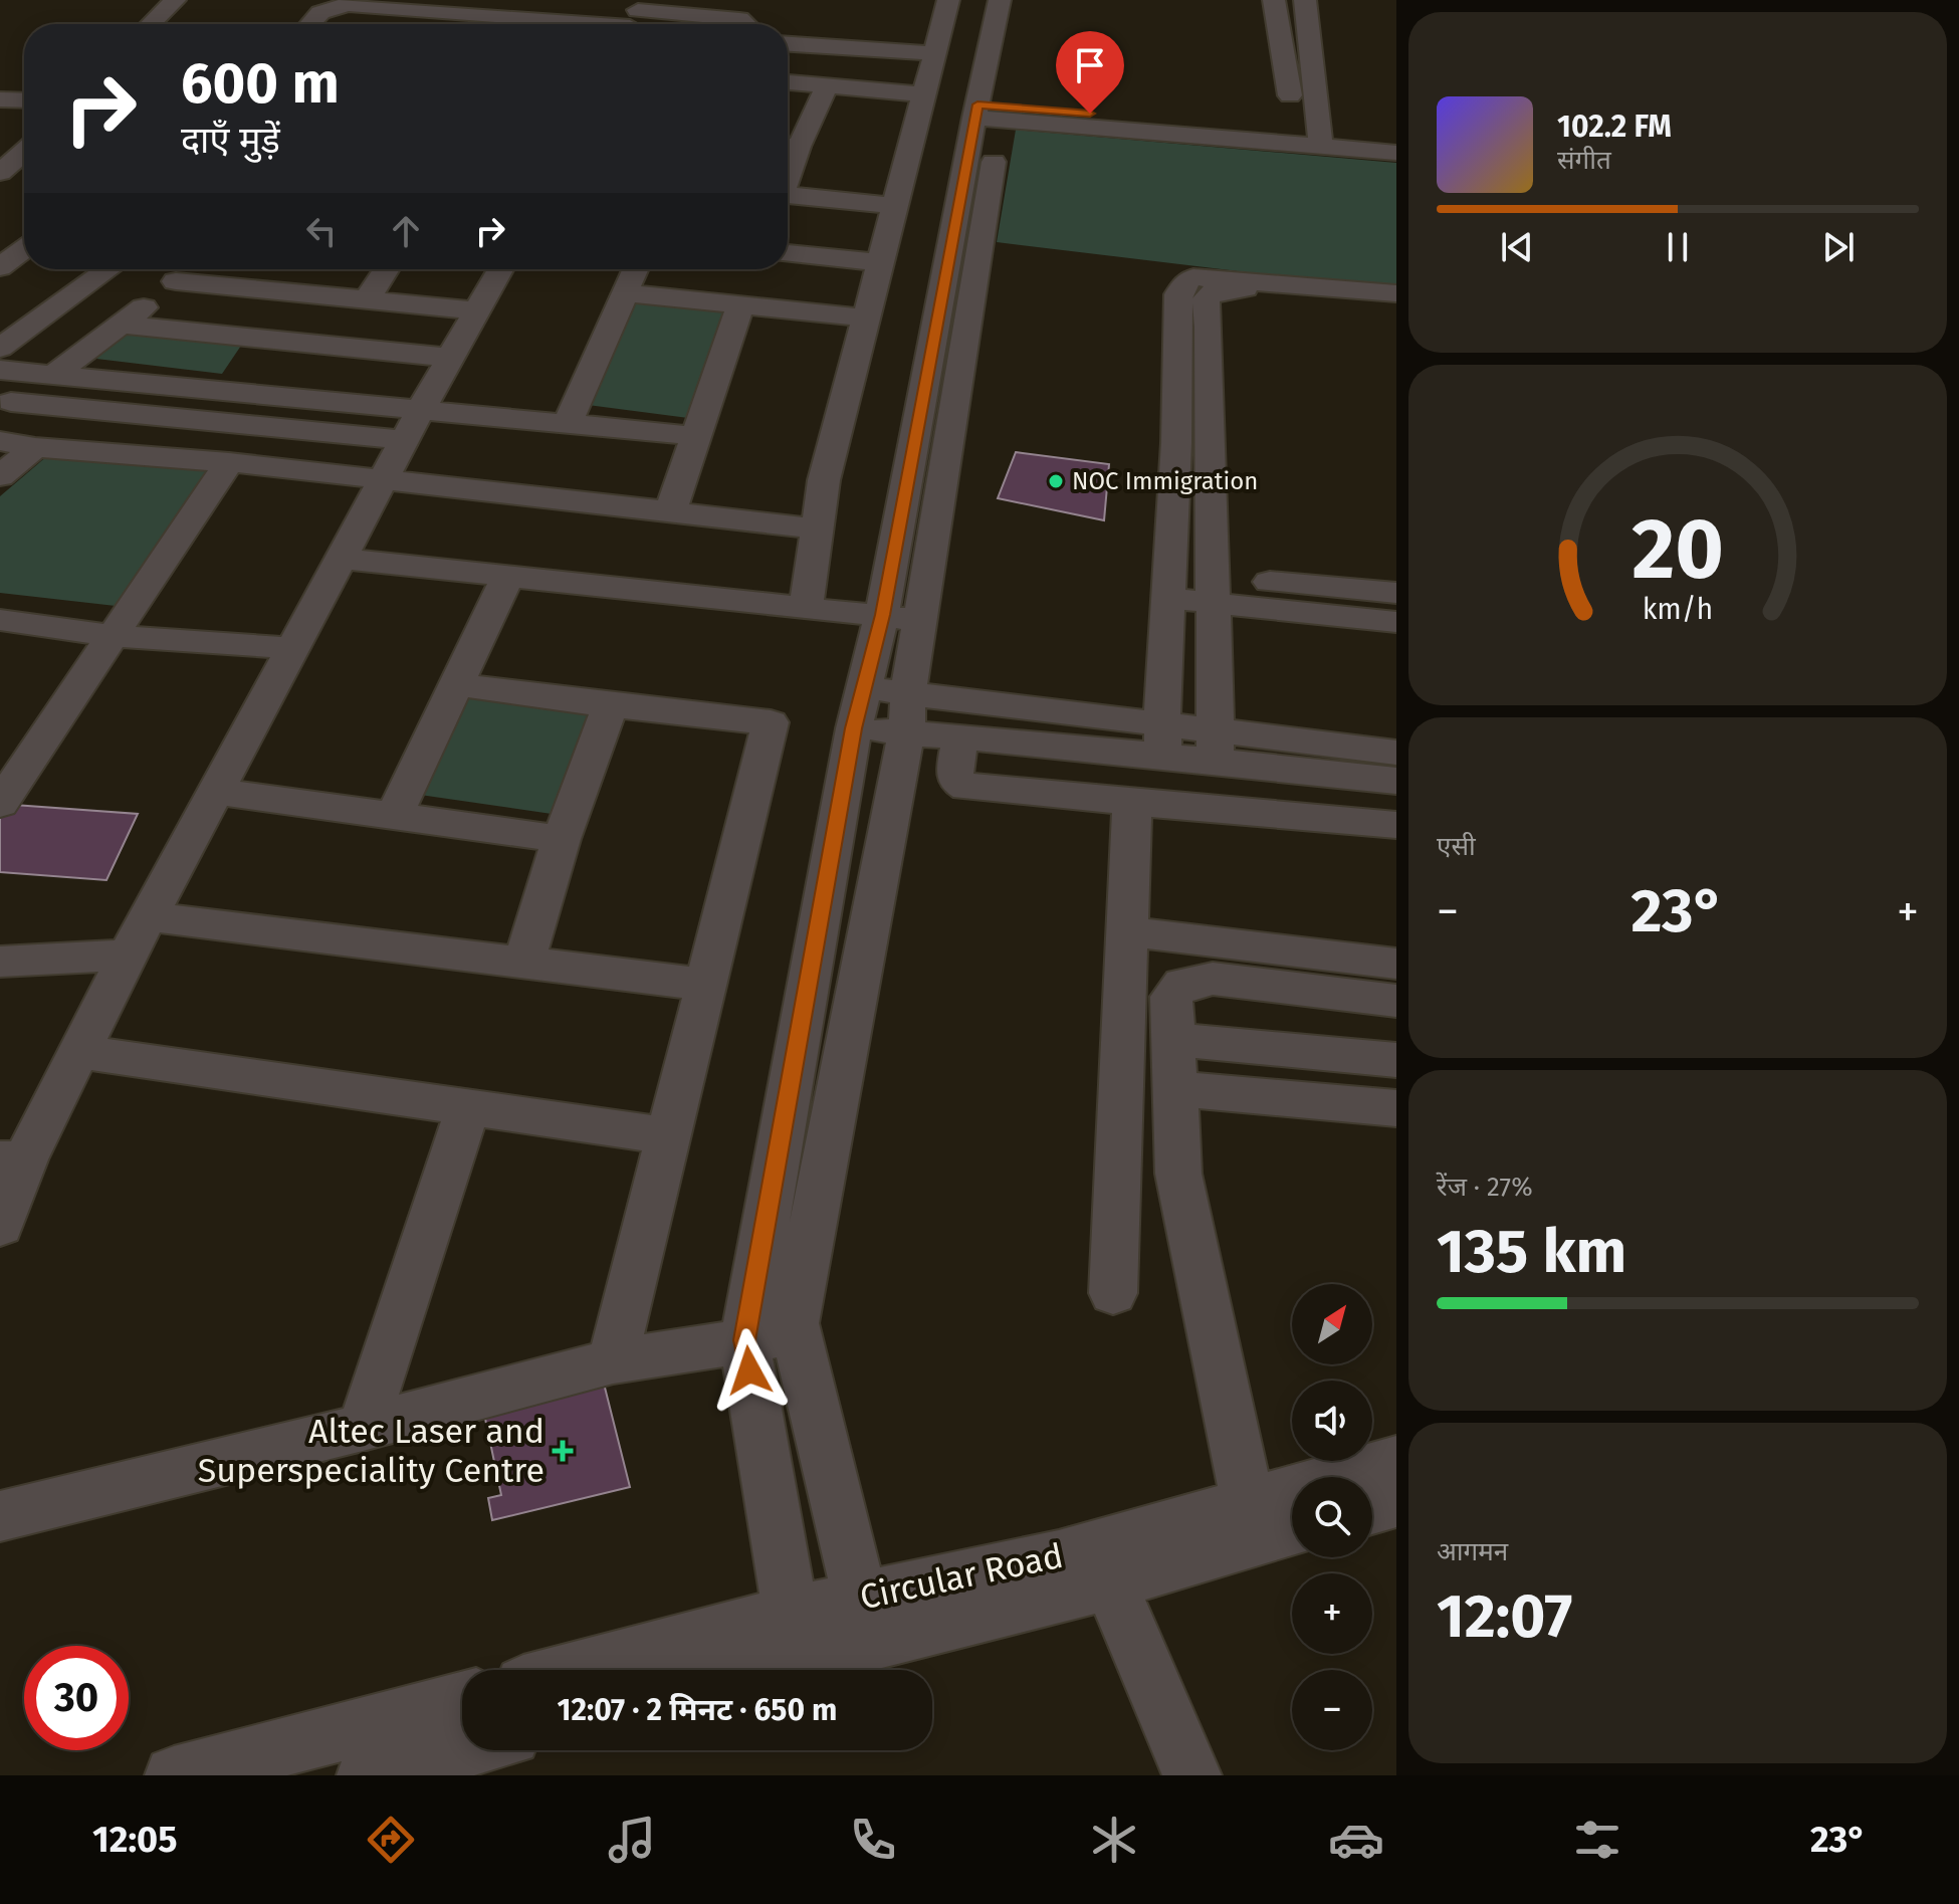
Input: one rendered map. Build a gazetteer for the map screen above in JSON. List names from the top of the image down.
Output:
{
  "streets": {
    "street": ["Circular Road"]
  },
  "places": {
    "other": ["NOC Immigration"],
    "health": ["Altec Laser and Superspeciality Centre"]
  },
  "north": "top right",
  "page": {
    "turn": ["600 m", "दाएँ मुड़ें"],
    "song": ["102.2 FM", "संगीत"],
    "tile": [
      "एसी",
      ["रेंज · 27%", "135 km"],
      ["आगमन", "12:07"]
    ],
    "heat": ["−", "23°", "+"],
    "map_buttons": ["+", "−"],
    "limit": "30",
    "trip": "12:07 · 2 मिनट · 650 m",
    "tabs": ["12:05", "23°"],
    "gauge": ["20", "km/h"]
  }
}
